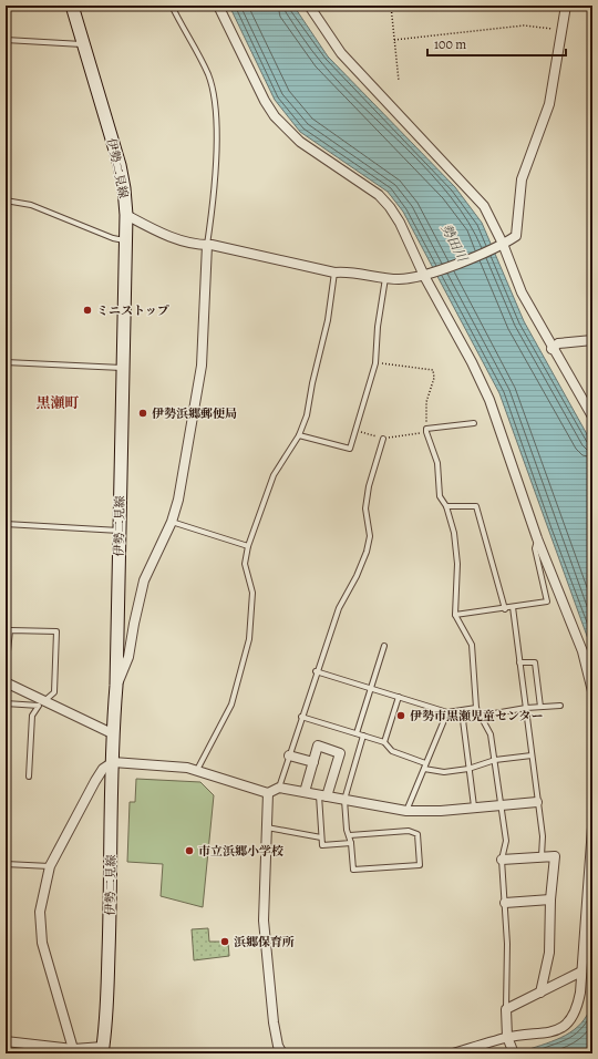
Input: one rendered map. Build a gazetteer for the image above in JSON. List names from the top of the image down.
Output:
{
  "streets": {
    "main road": ["伊勢二見線"]
  },
  "districts": ["黒瀬町"],
  "water": ["勢田川"],
  "places": [
    "ミニストップ",
    "伊勢浜郷郵便局",
    "伊勢市黒瀬児童センター",
    "市立浜郷小学校",
    "浜郷保育所"
  ],
  "scale_bar": "100 m"
}
